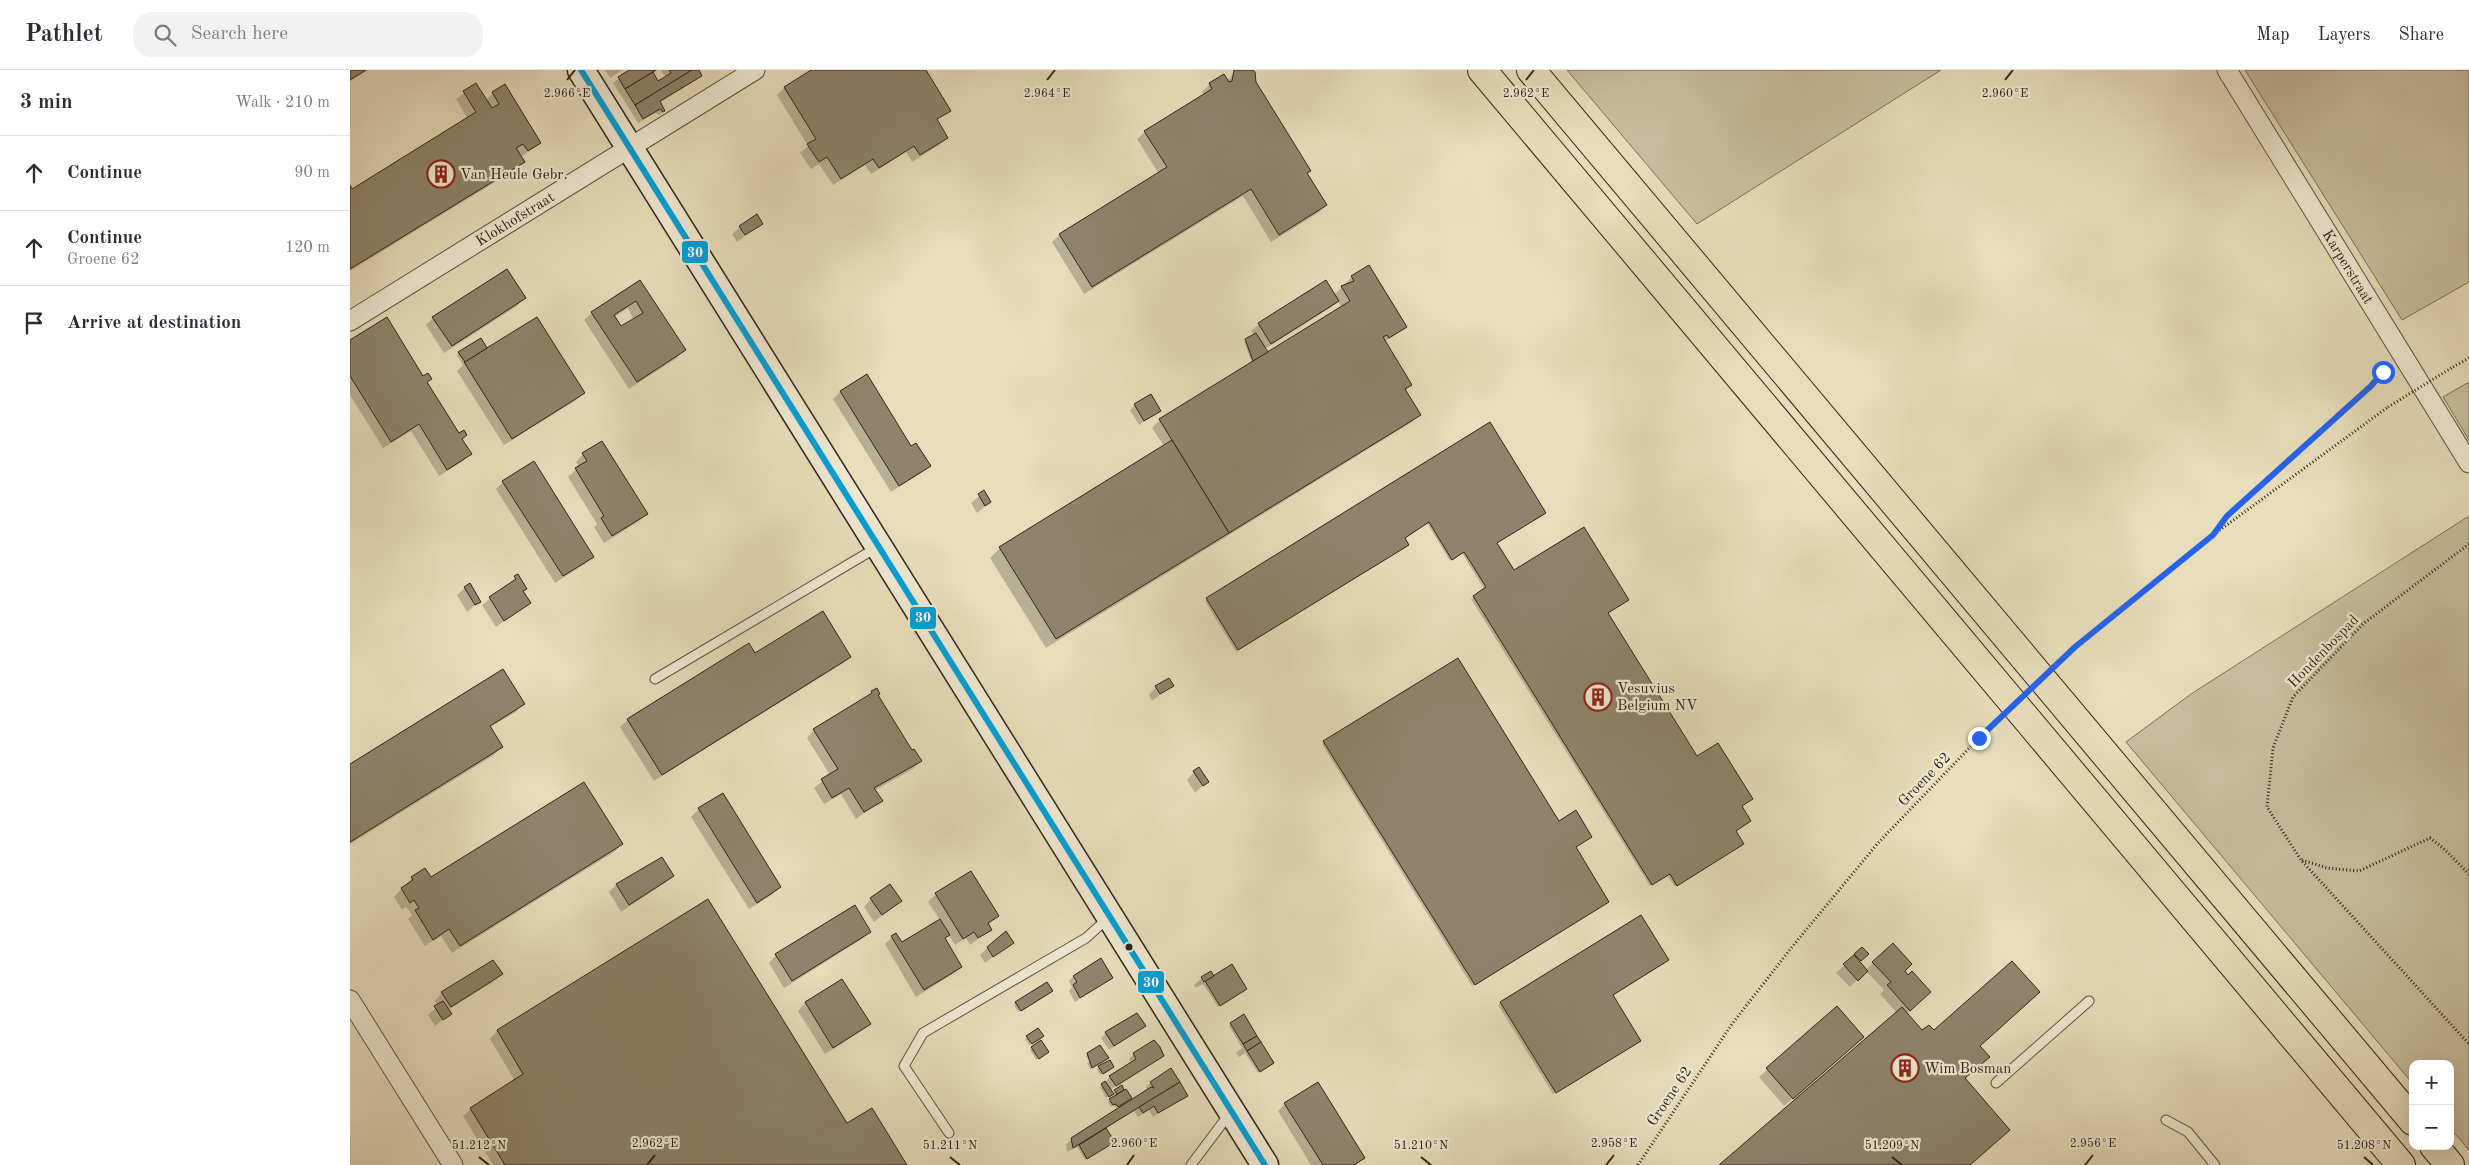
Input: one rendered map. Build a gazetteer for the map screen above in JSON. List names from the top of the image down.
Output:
{
  "streets": {
    "street": ["Klokhofstraat", "Karperstraat"],
    "path": ["Hondenbospad", "Groene 62"]
  },
  "places": {
    "building": ["Van Heule Gebr.", "Vesuvius Belgium NV", "Wim Bosman"]
  },
  "lines": ["transit line 30"],
  "page": {
    "header": "Pathlet",
    "search": "Search here",
    "nav": ["Map", "Layers", "Share"],
    "heading": ["3 min", "Walk · 210 m"],
    "list": [
      ["Continue", "90 m"],
      ["Continue", "Groene 62", "120 m"],
      "Arrive at destination"
    ],
    "map_buttons": ["+", "−"]
  },
  "coordinates": [
    "2.966°E",
    "2.964°E",
    "2.962°E",
    "2.960°E",
    "2.958°E",
    "2.956°E",
    "51.212°N",
    "51.211°N",
    "51.210°N",
    "51.209°N",
    "51.208°N"
  ]
}
